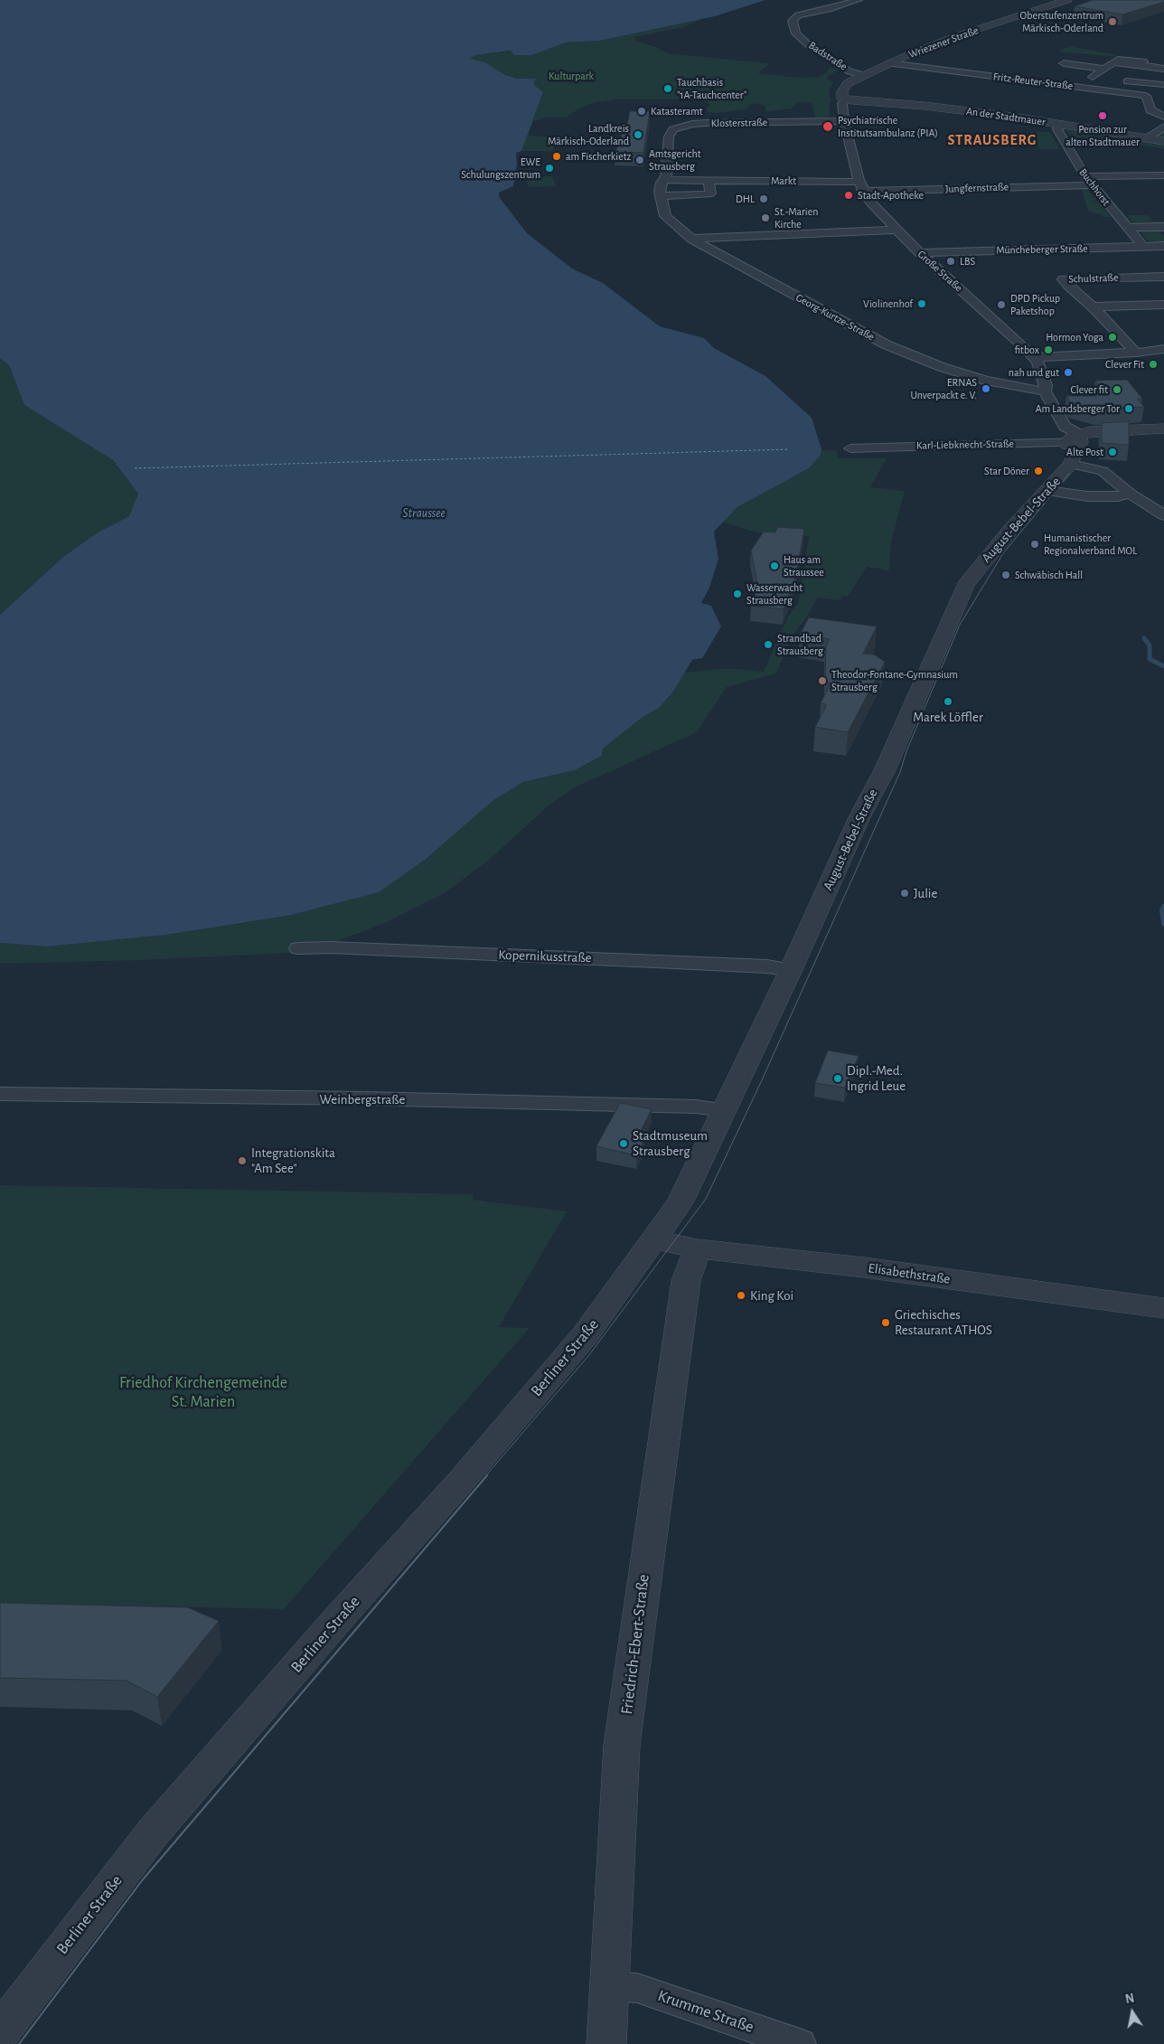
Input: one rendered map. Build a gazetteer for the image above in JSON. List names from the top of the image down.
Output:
{
  "streets": {
    "street": [
      "Wriezener Straße",
      "Badstraße",
      "Fritz-Reuter-Straße",
      "An der Stadtmauer",
      "Klosterstraße",
      "Markt",
      "Buchhorst",
      "Jungfernstraße",
      "Müncheberger Straße",
      "Große Straße",
      "Schulstraße",
      "Georg-Kurtze-Straße",
      "Karl-Liebknecht-Straße",
      "August-Bebel-Straße",
      "Kopernikusstraße",
      "Weinbergstraße",
      "Elisabethstraße",
      "Berliner Straße",
      "Friedrich-Ebert-Straße",
      "Krumme Straße"
    ]
  },
  "crossings": [
    ["Wriezener Straße", "Badstraße"],
    ["Wriezener Straße", "Fritz-Reuter-Straße"],
    ["Wriezener Straße", "An der Stadtmauer"],
    ["Wriezener Straße", "Große Straße"],
    ["An der Stadtmauer", "Buchhorst"],
    ["An der Stadtmauer", "Große Straße"],
    ["Klosterstraße", "Markt"],
    ["Klosterstraße", "Große Straße"],
    ["Klosterstraße", "Georg-Kurtze-Straße"],
    ["Markt", "Große Straße"],
    ["Buchhorst", "Jungfernstraße"],
    ["Buchhorst", "Müncheberger Straße"],
    ["Jungfernstraße", "Große Straße"],
    ["Müncheberger Straße", "Große Straße"],
    ["Große Straße", "Georg-Kurtze-Straße"],
    ["Große Straße", "Karl-Liebknecht-Straße"],
    ["Große Straße", "August-Bebel-Straße"],
    ["Karl-Liebknecht-Straße", "August-Bebel-Straße"],
    ["August-Bebel-Straße", "Kopernikusstraße"],
    ["August-Bebel-Straße", "Weinbergstraße"],
    ["August-Bebel-Straße", "Elisabethstraße"],
    ["August-Bebel-Straße", "Berliner Straße"],
    ["Elisabethstraße", "Berliner Straße"],
    ["Elisabethstraße", "Friedrich-Ebert-Straße"],
    ["Friedrich-Ebert-Straße", "Krumme Straße"]
  ],
  "districts": ["STRAUSBERG"],
  "water": ["Straussee"],
  "parks": ["Kulturpark", "Friedhof Kirchengemeinde St. Marien"],
  "places": [
    "Oberstufenzentrum Märkisch-Oderland",
    "Tauchbasis \"1A-Tauchcenter\"",
    "Katasteramt",
    "Pension zur alten Stadtmauer",
    "Psychiatrische Institutsambulanz (PIA)",
    "Landkreis Märkisch-Oderland",
    "am Fischerkietz",
    "Amtsgericht Strausberg",
    "EWE Schulungszentrum",
    "Stadt-Apotheke",
    "DHL",
    "St.-Marien Kirche",
    "LBS",
    "Violinenhof",
    "DPD Pickup Paketshop",
    "Hormon Yoga",
    "fitbox",
    "Clever Fit",
    "nah und gut",
    "ERNAS Unverpackt e. V.",
    "Clever fit",
    "Am Landsberger Tor",
    "Alte Post",
    "Star Döner",
    "Humanistischer Regionalverband MOL",
    "Haus am Straussee",
    "Schwäbisch Hall",
    "Wasserwacht Strausberg",
    "Strandbad Strausberg",
    "Theodor-Fontane-Gymnasium Strausberg",
    "Marek Löffler",
    "Julie",
    "Dipl.-Med. Ingrid Leue",
    "Stadtmuseum Strausberg",
    "Integrationskita \"Am See\"",
    "King Koi",
    "Griechisches Restaurant ATHOS"
  ],
  "north": "top"
}
